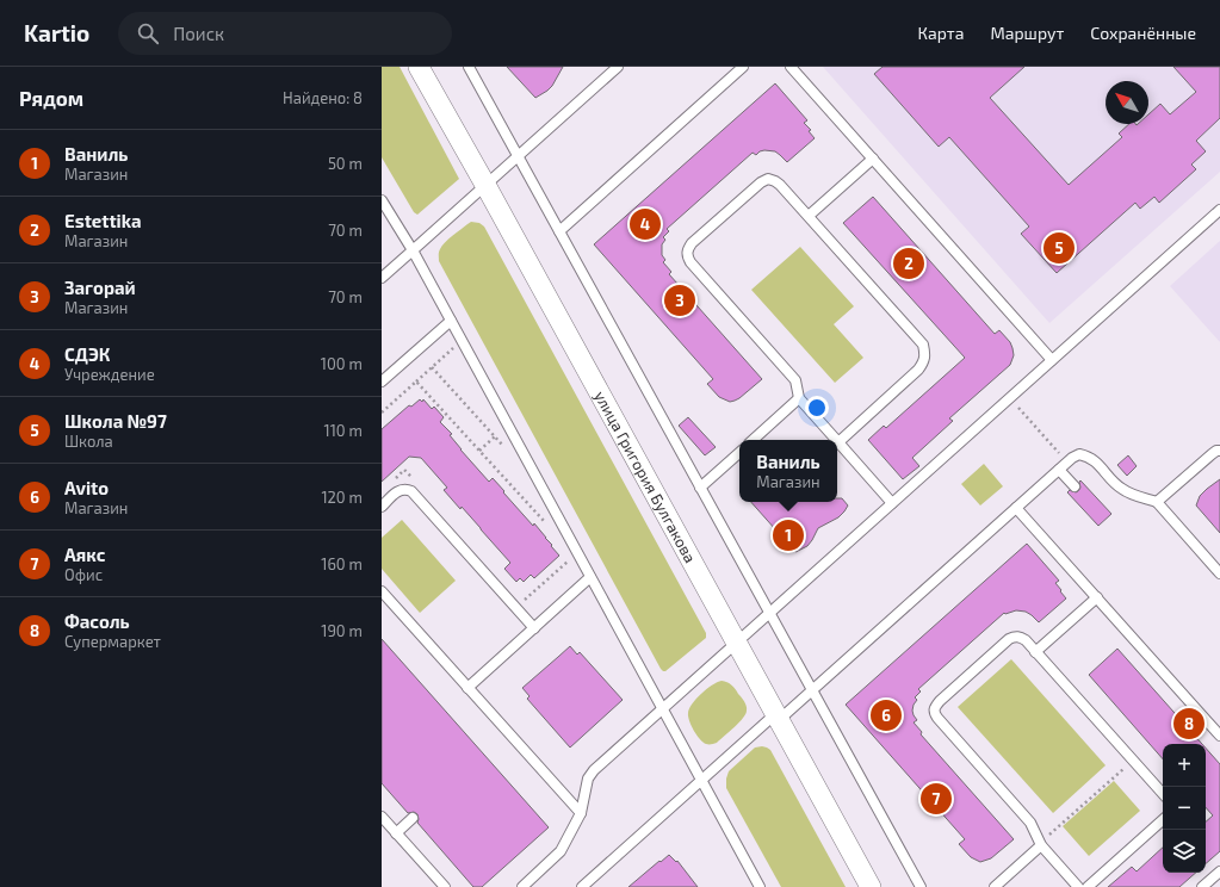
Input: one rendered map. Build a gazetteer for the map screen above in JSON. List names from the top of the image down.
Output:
{
  "streets": {
    "street": ["улица Григория Булгакова"]
  },
  "north": "top left",
  "page": {
    "header": "Kartio",
    "search": "Поиск",
    "nav": ["Карта", "Маршрут", "Сохранённые"],
    "heading": ["Рядом", "Найдено: 8"],
    "list": [
      {
        "mark": "1",
        "name": "Ваниль",
        "note": "Магазин",
        "value": "50 m"
      },
      {
        "mark": "2",
        "name": "Estettika",
        "note": "Магазин",
        "value": "70 m"
      },
      {
        "mark": "3",
        "name": "Загорай",
        "note": "Магазин",
        "value": "70 m"
      },
      {
        "mark": "4",
        "name": "СДЭК",
        "note": "Учреждение",
        "value": "100 m"
      },
      {
        "mark": "5",
        "name": "Школа №97",
        "note": "Школа",
        "value": "110 m"
      },
      {
        "mark": "6",
        "name": "Avito",
        "note": "Магазин",
        "value": "120 m"
      },
      {
        "mark": "7",
        "name": "Аякс",
        "note": "Офис",
        "value": "160 m"
      },
      {
        "mark": "8",
        "name": "Фасоль",
        "note": "Супермаркет",
        "value": "190 m"
      }
    ],
    "pins": [
      "4",
      "5",
      "2",
      "3",
      "1",
      "6",
      "8",
      "7"
    ],
    "popup": ["Ваниль", "Магазин"],
    "map_buttons": ["+", "−"]
  }
}
